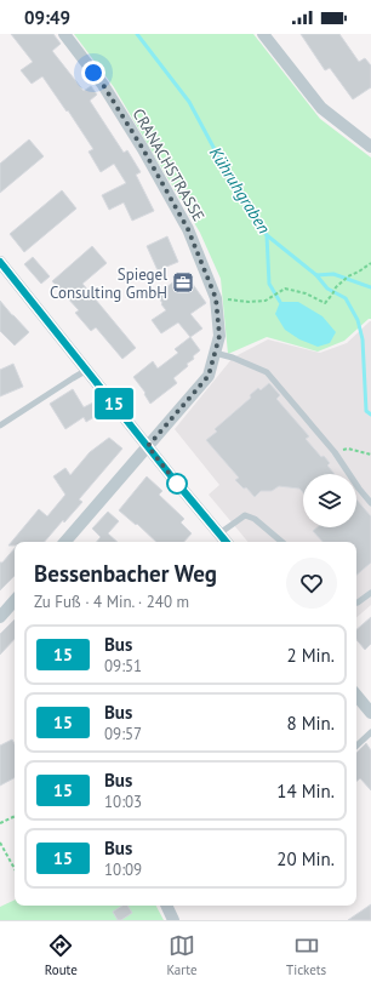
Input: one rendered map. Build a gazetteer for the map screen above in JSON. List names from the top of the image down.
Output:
{
  "streets": {
    "street": ["CRANACHSTRASSE"]
  },
  "water": ["Kühruhgraben"],
  "places": {
    "office": ["Spiegel Consulting GmbH"]
  },
  "lines": ["bus line 15"],
  "page": {
    "status": "09:49",
    "on_map": "15",
    "heading": ["Bessenbacher Weg", "Zu Fuß · 4 Min. · 240 m"],
    "list": [
      {
        "mark": "15",
        "name": "Bus",
        "note": "09:51",
        "value": "2 Min."
      },
      {
        "mark": "15",
        "name": "Bus",
        "note": "09:57",
        "value": "8 Min."
      },
      {
        "mark": "15",
        "name": "Bus",
        "note": "10:03",
        "value": "14 Min."
      },
      {
        "mark": "15",
        "name": "Bus",
        "note": "10:09",
        "value": "20 Min."
      }
    ],
    "tabs": ["Route", "Karte", "Tickets"]
  }
}
